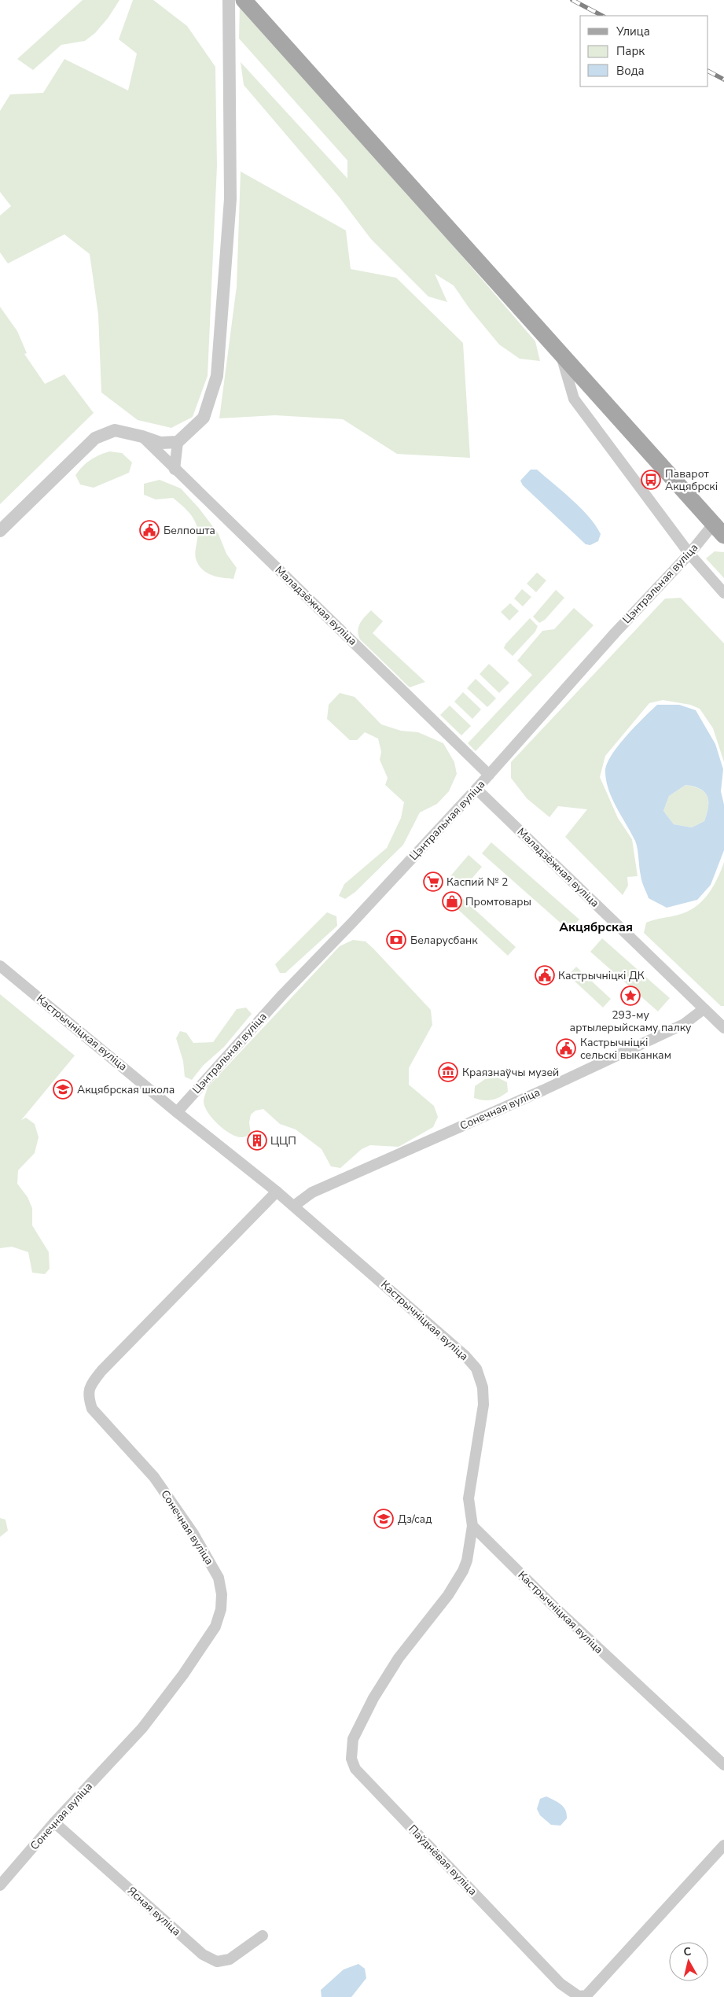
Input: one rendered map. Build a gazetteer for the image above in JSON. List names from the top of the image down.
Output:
{
  "streets": {
    "street": [
      "Цэнтральная вуліца",
      "Маладзёжная вуліца",
      "Кастрычніцкая вуліца",
      "Сонечная вуліца",
      "Паўднёвая вуліца",
      "Ясная вуліца"
    ]
  },
  "crossings": [
    ["Цэнтральная вуліца", "Маладзёжная вуліца"],
    ["Цэнтральная вуліца", "Кастрычніцкая вуліца"],
    ["Маладзёжная вуліца", "Сонечная вуліца"],
    ["Кастрычніцкая вуліца", "Сонечная вуліца"],
    ["Кастрычніцкая вуліца", "Паўднёвая вуліца"],
    ["Сонечная вуліца", "Ясная вуліца"]
  ],
  "districts": ["Акцябрская"],
  "places": {
    "bus stop": ["Паварот Акцябрскі"],
    "public building": ["Белпошта", "Кастрычніцкі ДК", "Кастрычніцкі сельскі выканкам"],
    "supermarket": ["Каспий № 2"],
    "shop": ["Промтовары"],
    "bank": ["Беларусбанк"],
    "place": ["293-му артылерыйскаму палку"],
    "museum": ["Краязнаўчы музей"],
    "school or university": ["Акцябрская школа", "Дз/сад"],
    "building": ["ЦЦП"]
  },
  "legend": ["Улица", "Парк", "Вода"],
  "north": "top"
}
